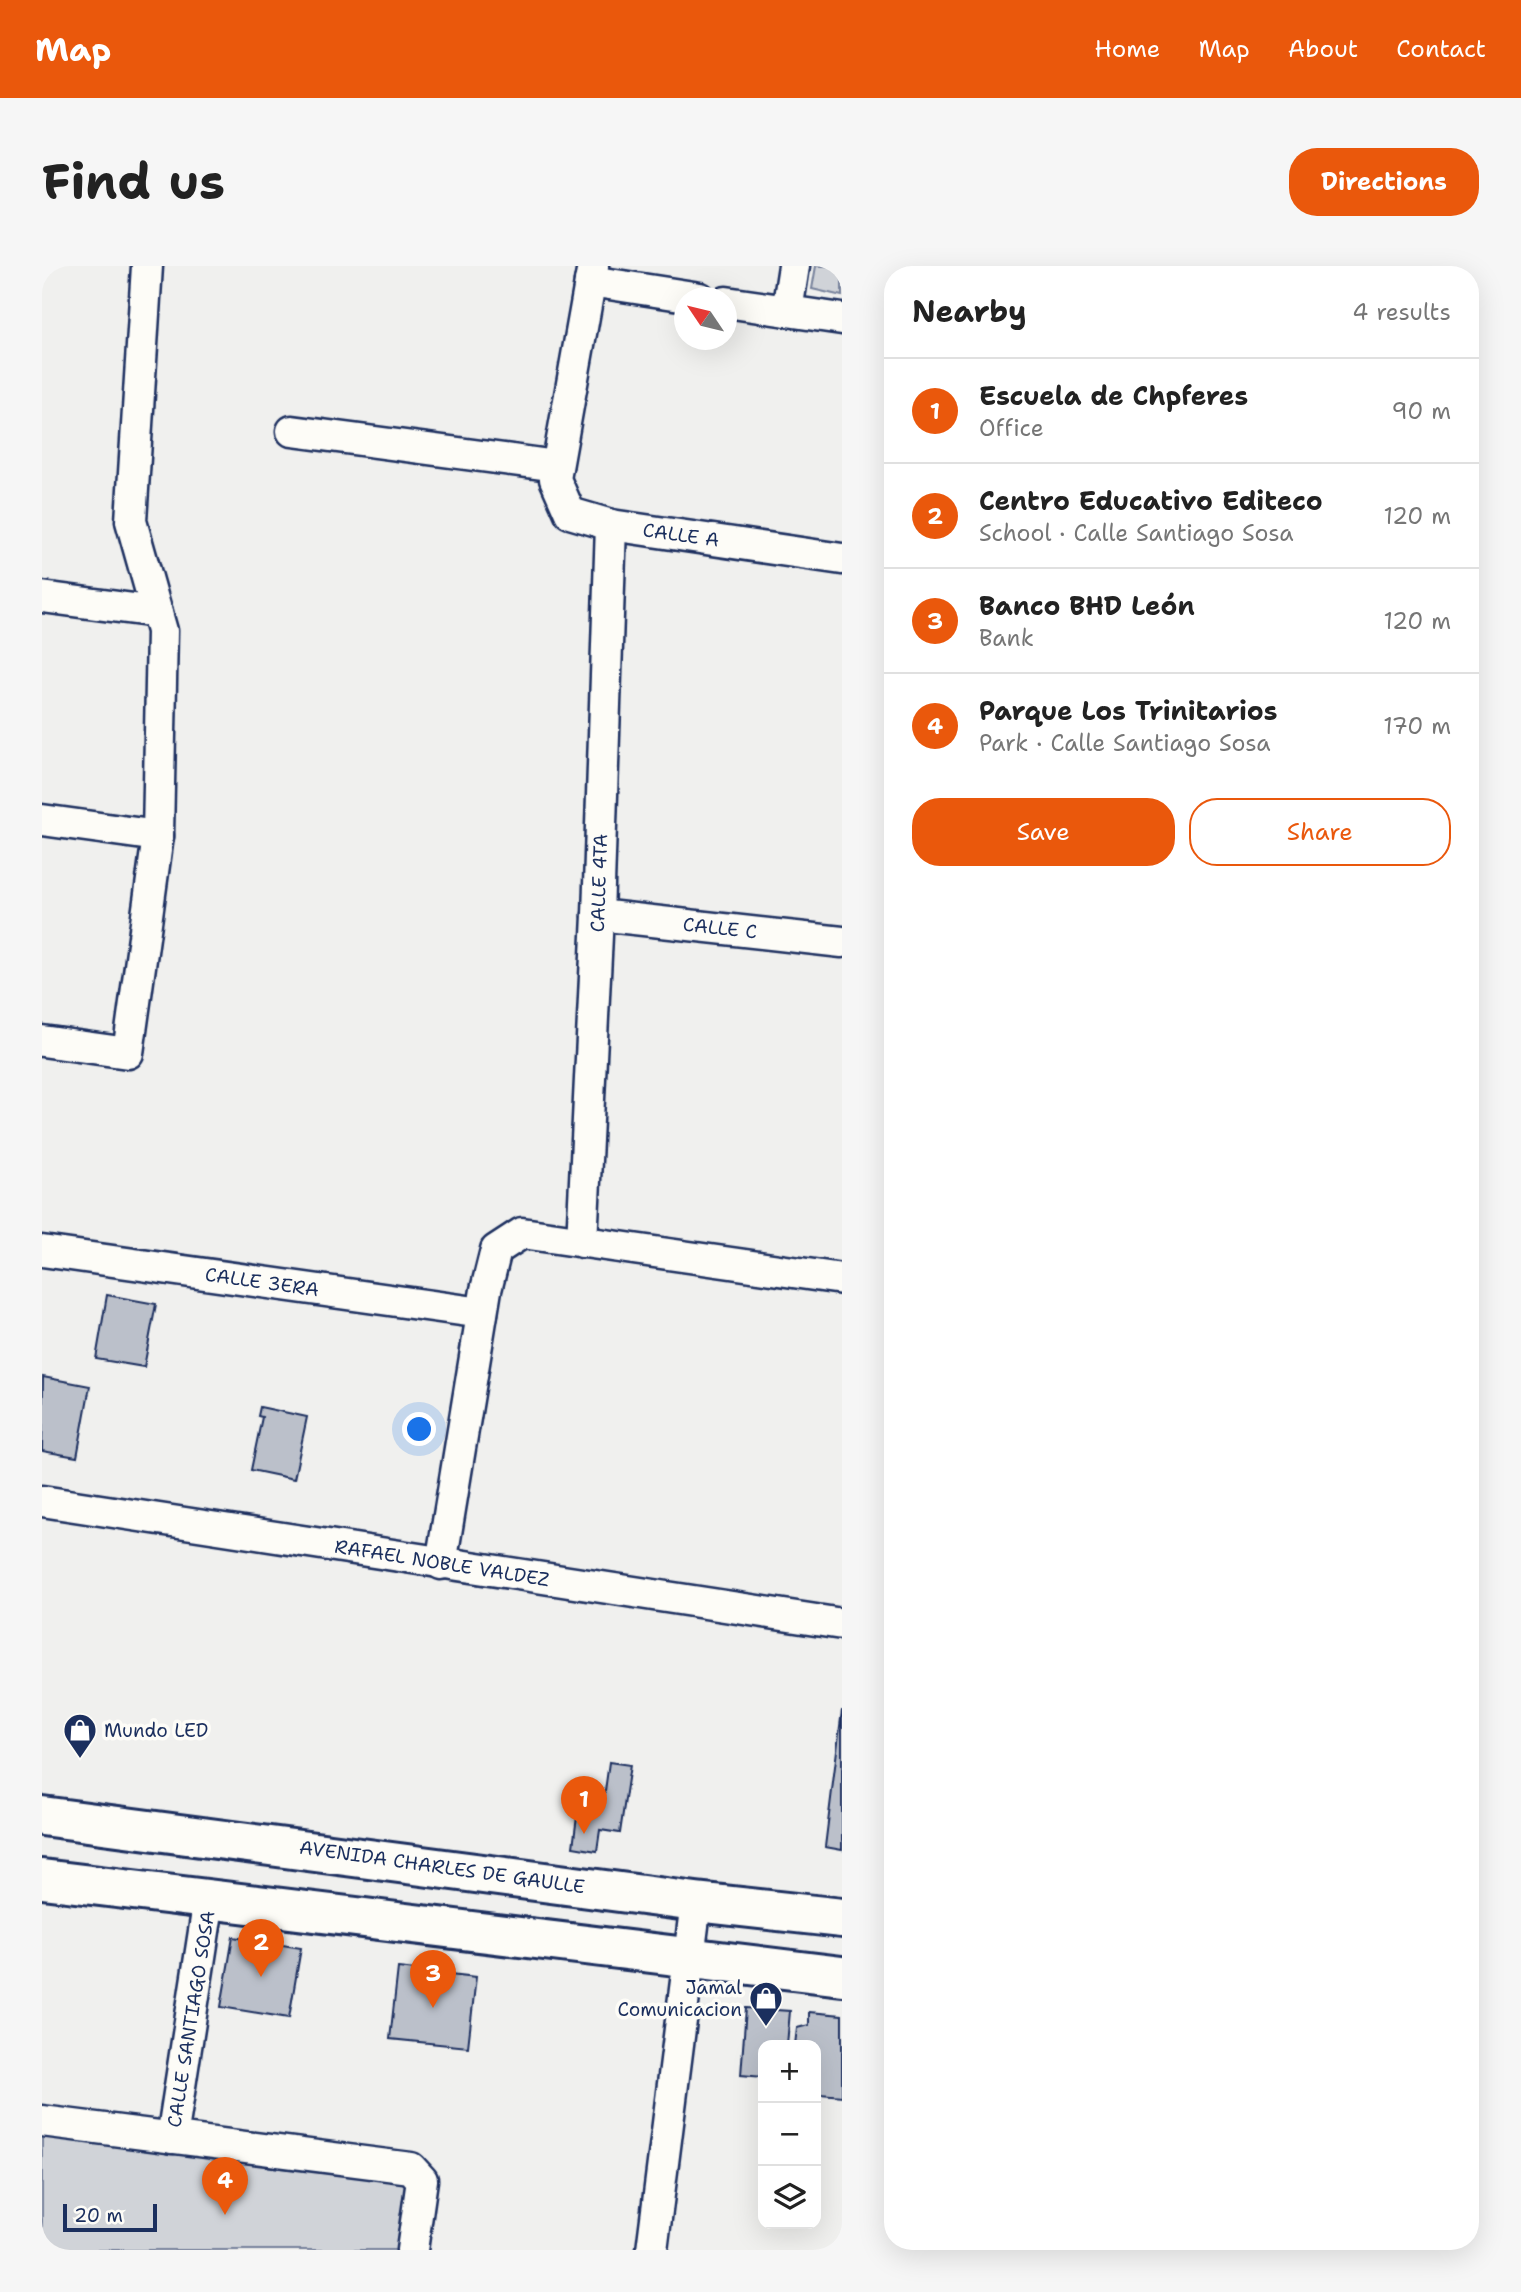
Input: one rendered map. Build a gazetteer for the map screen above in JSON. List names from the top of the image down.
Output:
{
  "streets": {
    "main road": ["AVENIDA CHARLES DE GAULLE"],
    "street": [
      "CALLE A",
      "CALLE 4TA",
      "CALLE C",
      "CALLE 3ERA",
      "RAFAEL NOBLE VALDEZ",
      "CALLE SANTIAGO SOSA"
    ]
  },
  "crossings": [
    ["CALLE A", "CALLE 4TA"],
    ["CALLE 4TA", "CALLE C"]
  ],
  "places": {
    "shop": ["Mundo LED", "Jamal Comunicacion"]
  },
  "scale_bar": "20 m",
  "north": "top left",
  "page": {
    "header": "Map",
    "nav": [
      "Home",
      "Map",
      "About",
      "Contact"
    ],
    "buttons": [
      "Directions",
      ["Save", "Share"]
    ],
    "title": "Find us",
    "heading": ["Nearby", "4 results"],
    "list": [
      {
        "mark": "1",
        "name": "Escuela de Chpferes",
        "note": "Office",
        "value": "90 m"
      },
      {
        "mark": "2",
        "name": "Centro Educativo Editeco",
        "note": "School · Calle Santiago Sosa",
        "value": "120 m"
      },
      {
        "mark": "3",
        "name": "Banco BHD León",
        "note": "Bank",
        "value": "120 m"
      },
      {
        "mark": "4",
        "name": "Parque Los Trinitarios",
        "note": "Park · Calle Santiago Sosa",
        "value": "170 m"
      }
    ],
    "pins": [
      "1",
      "2",
      "3",
      "4"
    ],
    "map_buttons": ["+", "−"],
    "scale": "20 m"
  }
}
